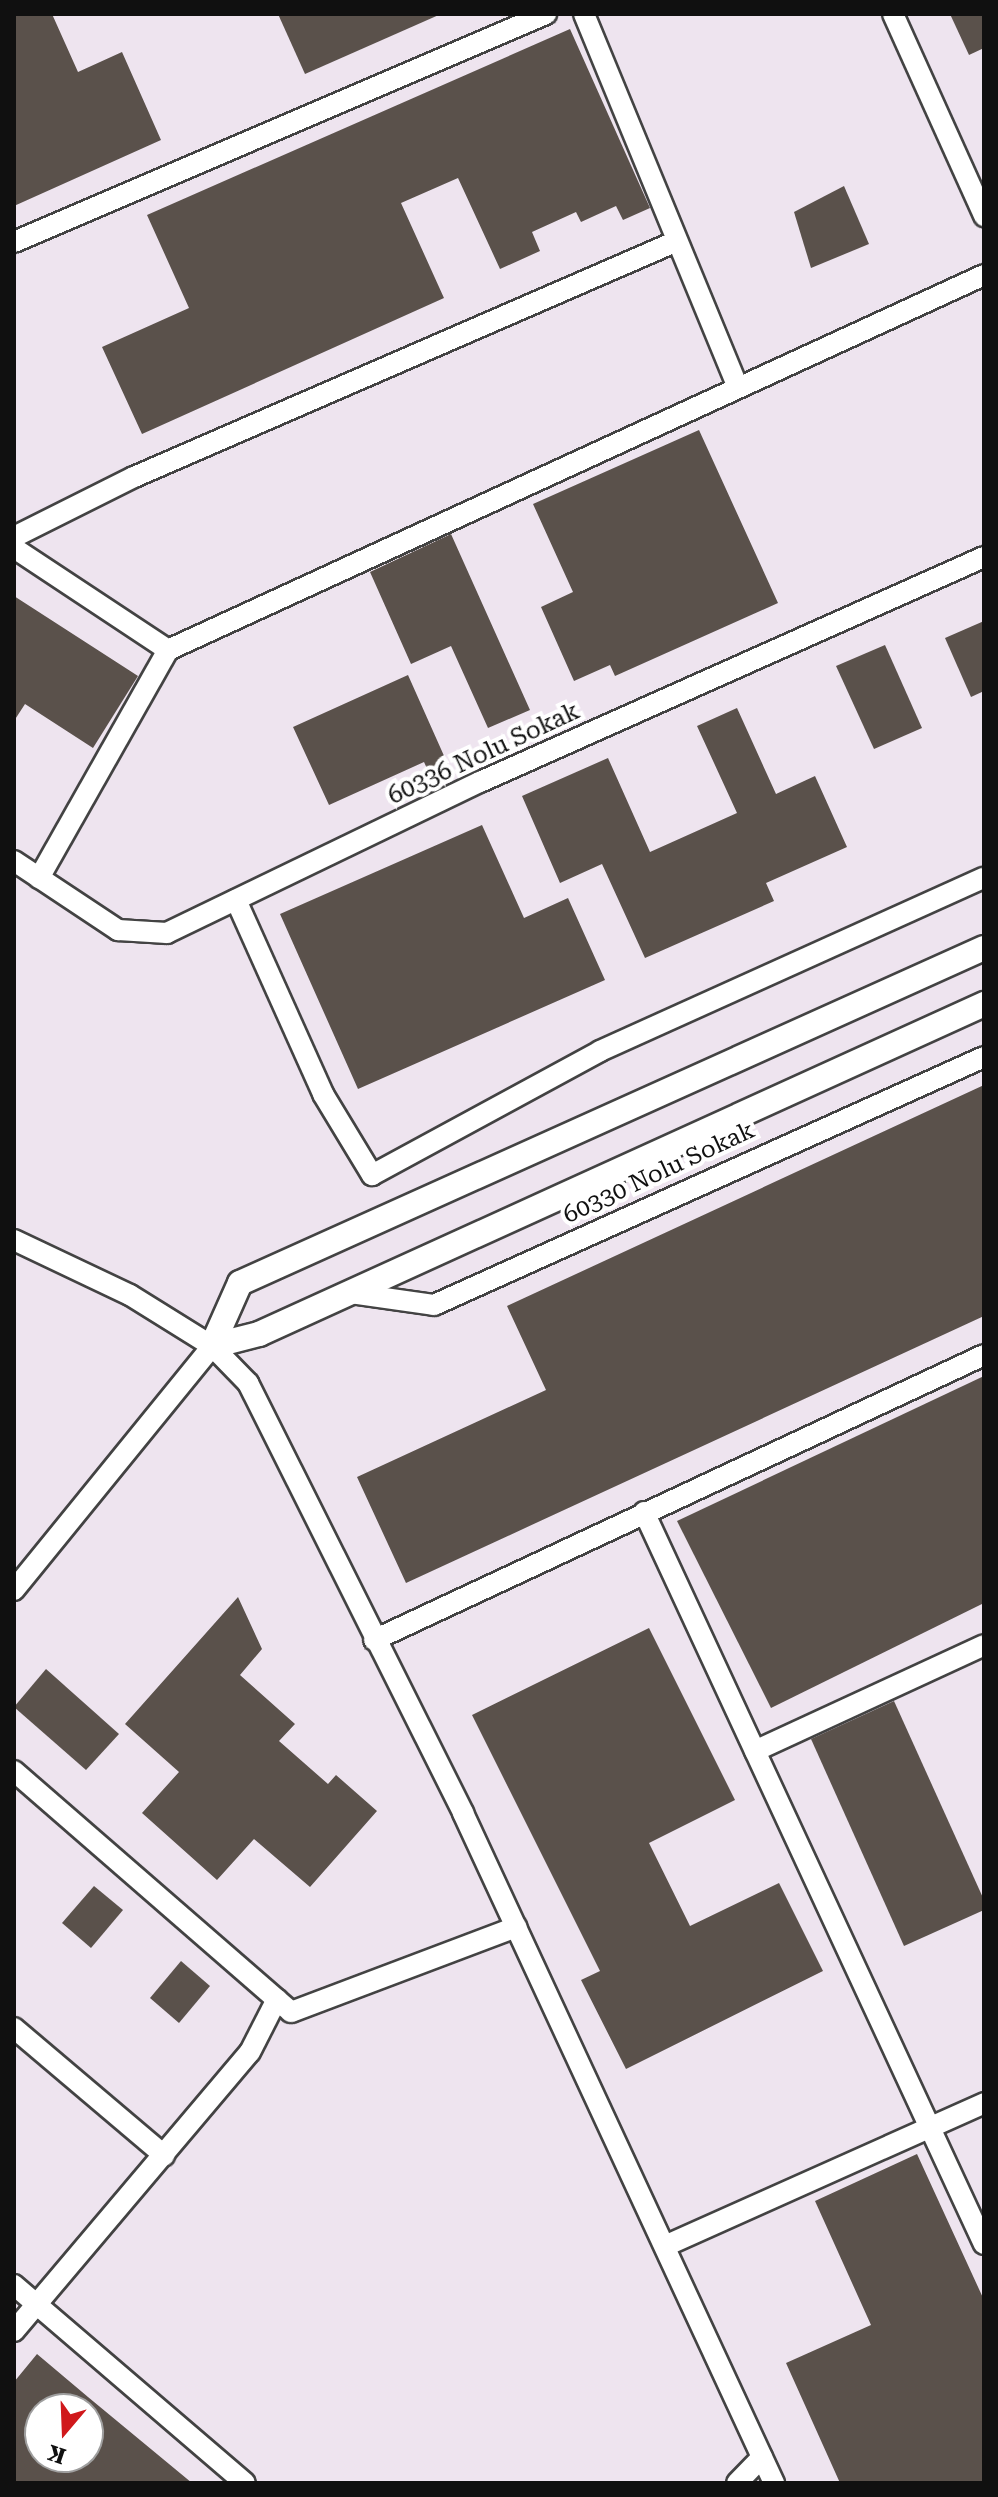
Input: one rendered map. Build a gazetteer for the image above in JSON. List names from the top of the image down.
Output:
{
  "streets": {
    "street": ["60336 Nolu Sokak", "60330 Nolu Sokak"]
  },
  "north": "bottom"
}
